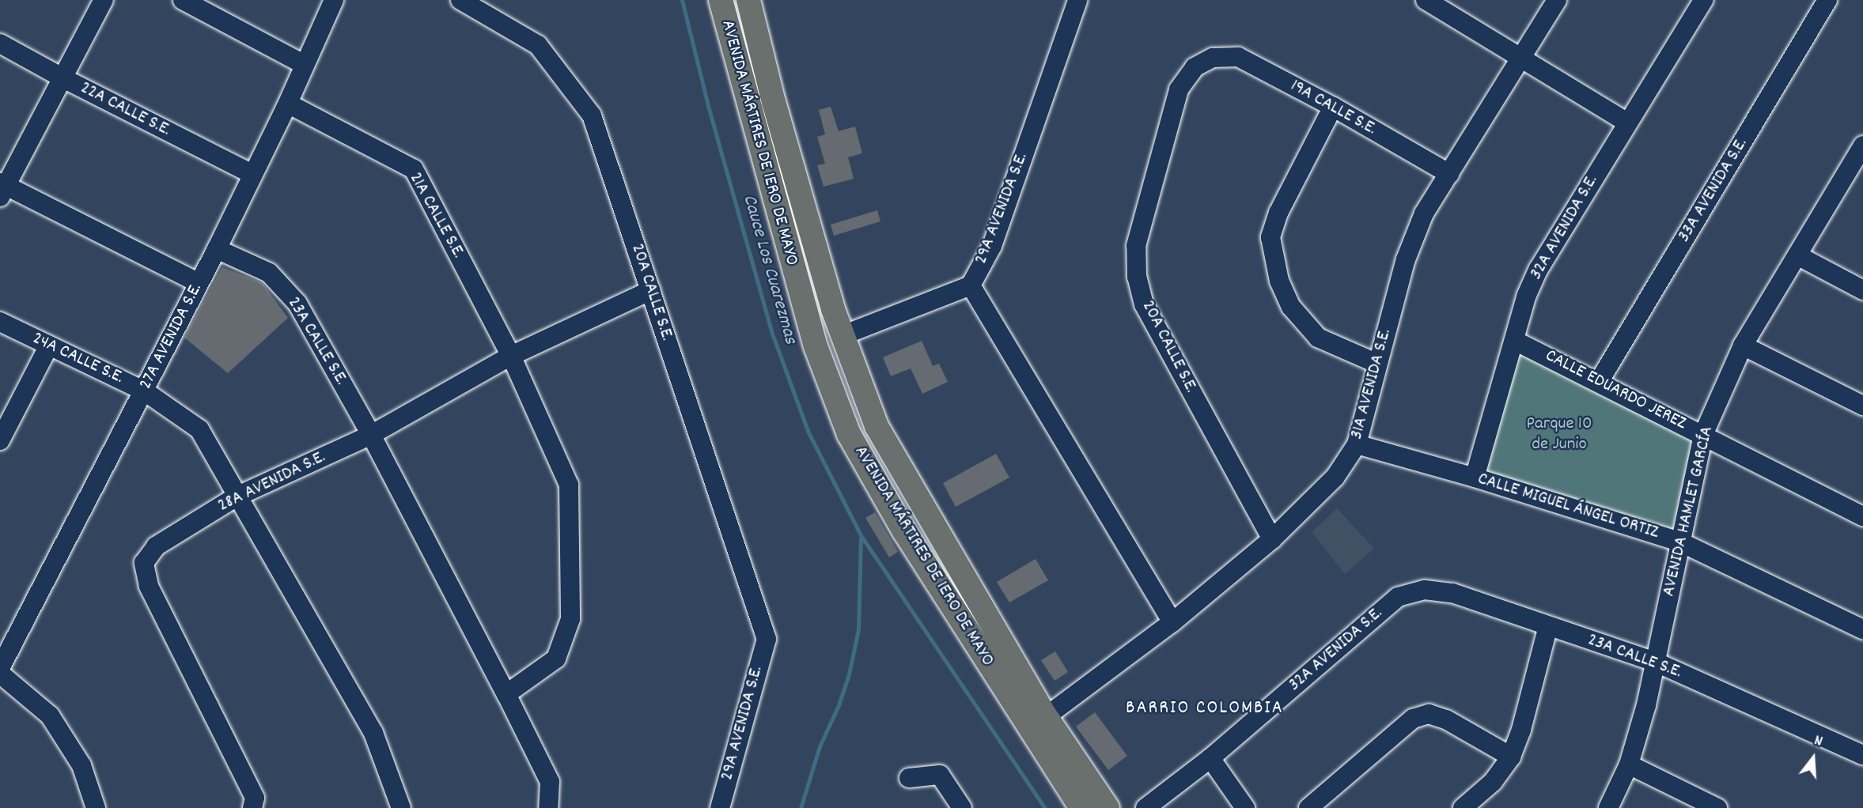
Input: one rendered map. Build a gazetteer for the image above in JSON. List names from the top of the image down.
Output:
{
  "streets": {
    "main road": ["AVENIDA MÁRTIRES DE 1ERO DE MAYO"],
    "street": [
      "19A CALLE S.E.",
      "22A CALLE S.E.",
      "33A AVENIDA S.E.",
      "29A AVENIDA S.E.",
      "21A CALLE S.E.",
      "32A AVENIDA S.E.",
      "20A CALLE S.E.",
      "27A AVENIDA S.E.",
      "23A CALLE S.E.",
      "24A CALLE S.E.",
      "31A AVENIDA S.E.",
      "CALLE EDUARDO JEREZ",
      "28A AVENIDA S.E.",
      "CALLE MIGUEL ÁNGEL ORTIZ",
      "AVENIDA HAMLET GARCÍA"
    ]
  },
  "crossings": [
    ["19A CALLE S.E.", "20A CALLE S.E."],
    ["19A CALLE S.E.", "31A AVENIDA S.E."],
    ["22A CALLE S.E.", "27A AVENIDA S.E."],
    ["AVENIDA MÁRTIRES DE 1ERO DE MAYO", "29A AVENIDA S.E."],
    ["AVENIDA MÁRTIRES DE 1ERO DE MAYO", "31A AVENIDA S.E."],
    ["33A AVENIDA S.E.", "CALLE EDUARDO JEREZ"],
    ["29A AVENIDA S.E.", "20A CALLE S.E."],
    ["21A CALLE S.E.", "27A AVENIDA S.E."],
    ["21A CALLE S.E.", "23A CALLE S.E."],
    ["21A CALLE S.E.", "28A AVENIDA S.E."],
    ["32A AVENIDA S.E.", "23A CALLE S.E."],
    ["32A AVENIDA S.E.", "CALLE EDUARDO JEREZ"],
    ["32A AVENIDA S.E.", "CALLE MIGUEL ÁNGEL ORTIZ"],
    ["20A CALLE S.E.", "31A AVENIDA S.E."],
    ["20A CALLE S.E.", "28A AVENIDA S.E."],
    ["27A AVENIDA S.E.", "23A CALLE S.E."],
    ["27A AVENIDA S.E.", "24A CALLE S.E."],
    ["23A CALLE S.E.", "28A AVENIDA S.E."],
    ["23A CALLE S.E.", "AVENIDA HAMLET GARCÍA"],
    ["24A CALLE S.E.", "28A AVENIDA S.E."],
    ["31A AVENIDA S.E.", "CALLE MIGUEL ÁNGEL ORTIZ"],
    ["CALLE EDUARDO JEREZ", "AVENIDA HAMLET GARCÍA"],
    ["CALLE MIGUEL ÁNGEL ORTIZ", "AVENIDA HAMLET GARCÍA"]
  ],
  "districts": ["BARRIO COLOMBIA"],
  "water": ["Cauce Los Cuarezmas"],
  "parks": ["Parque 10 de Junio"],
  "north": "top"
}
